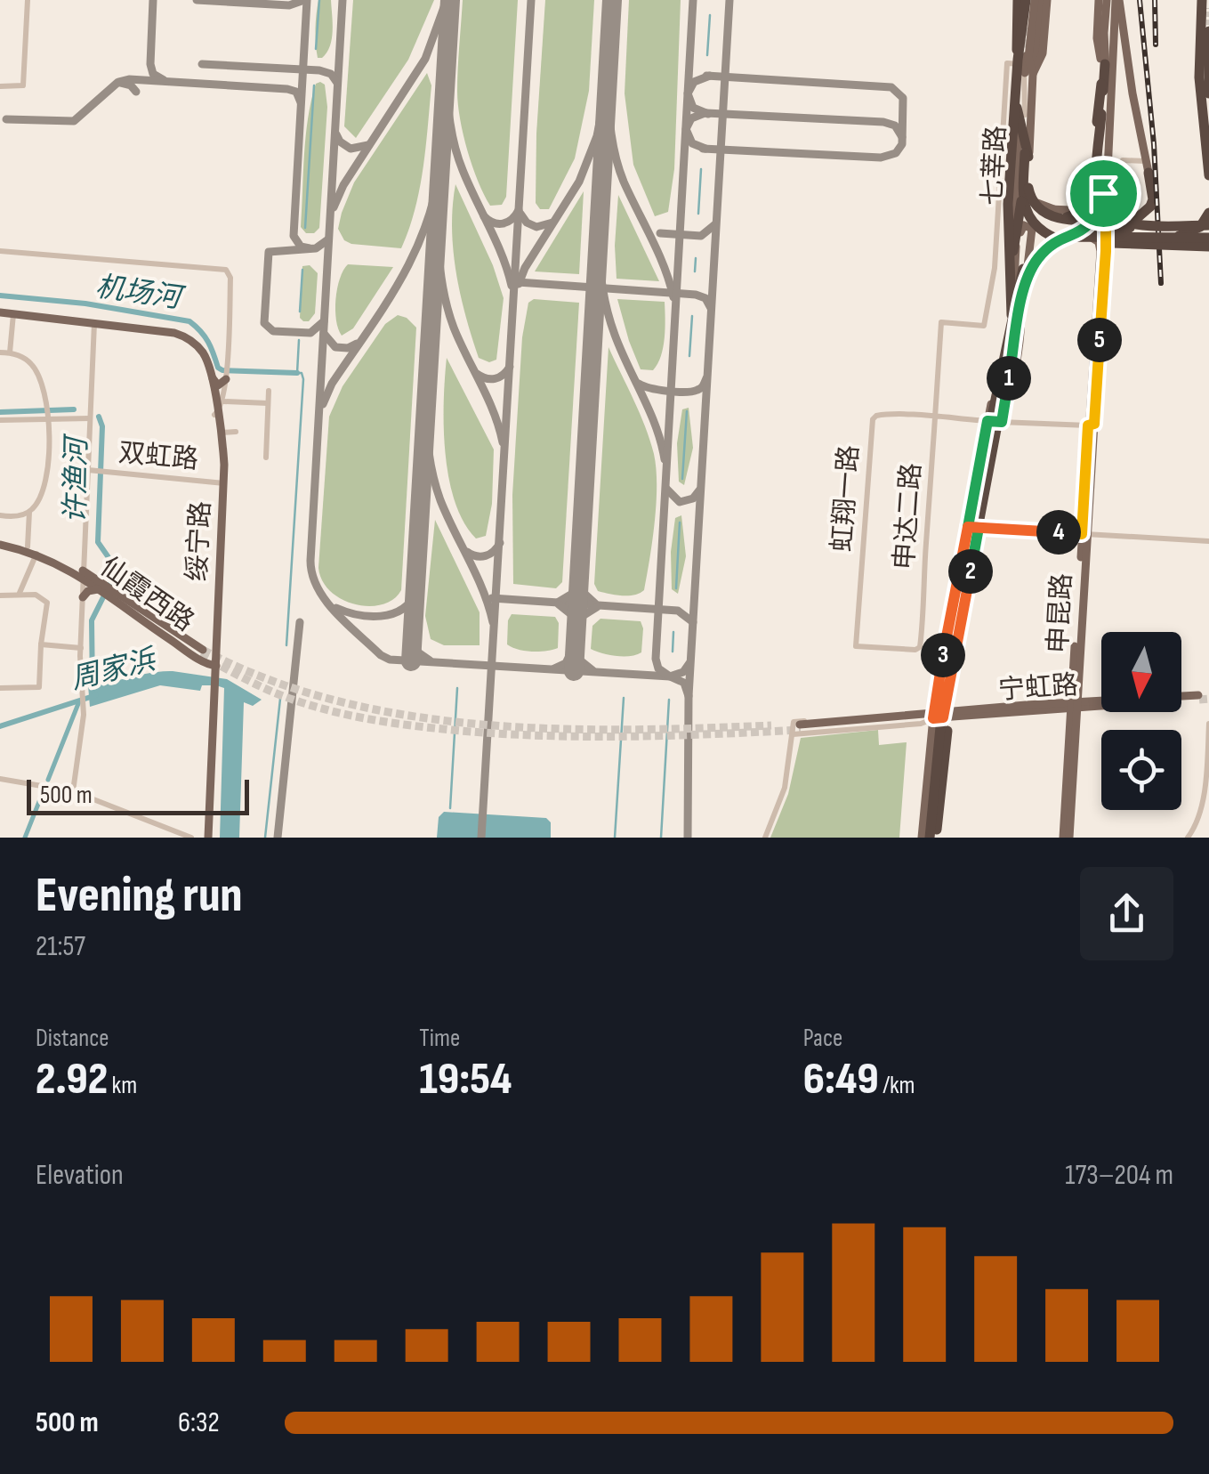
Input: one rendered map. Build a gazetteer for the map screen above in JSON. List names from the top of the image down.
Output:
{
  "streets": {
    "main road": [
      "七莘路",
      "绥宁路",
      "仙霞西路",
      "申昆路",
      "宁虹路"
    ],
    "street": ["双虹路", "虹翔一路", "申达二路"]
  },
  "crossings": [
    ["七莘路", "申达二路"],
    ["七莘路", "宁虹路"],
    ["双虹路", "绥宁路"],
    ["虹翔一路", "申达二路"],
    ["绥宁路", "仙霞西路"],
    ["申昆路", "宁虹路"]
  ],
  "water": ["机场河", "许渔河", "周家浜"],
  "scale_bar": "500 m",
  "north": "bottom",
  "page": {
    "pins": [
      "5",
      "1",
      "4",
      "2",
      "3"
    ],
    "scale": "500 m",
    "heading": ["Evening run", "21:57"],
    "stats": [
      ["Distance", "2.92 km"],
      ["Time", "19:54"],
      ["Pace", "6:49 /km"]
    ],
    "chart": ["Elevation", "173–204 m"],
    "list": [
      {
        "name": "500 m",
        "note": "6:32"
      }
    ]
  }
}
